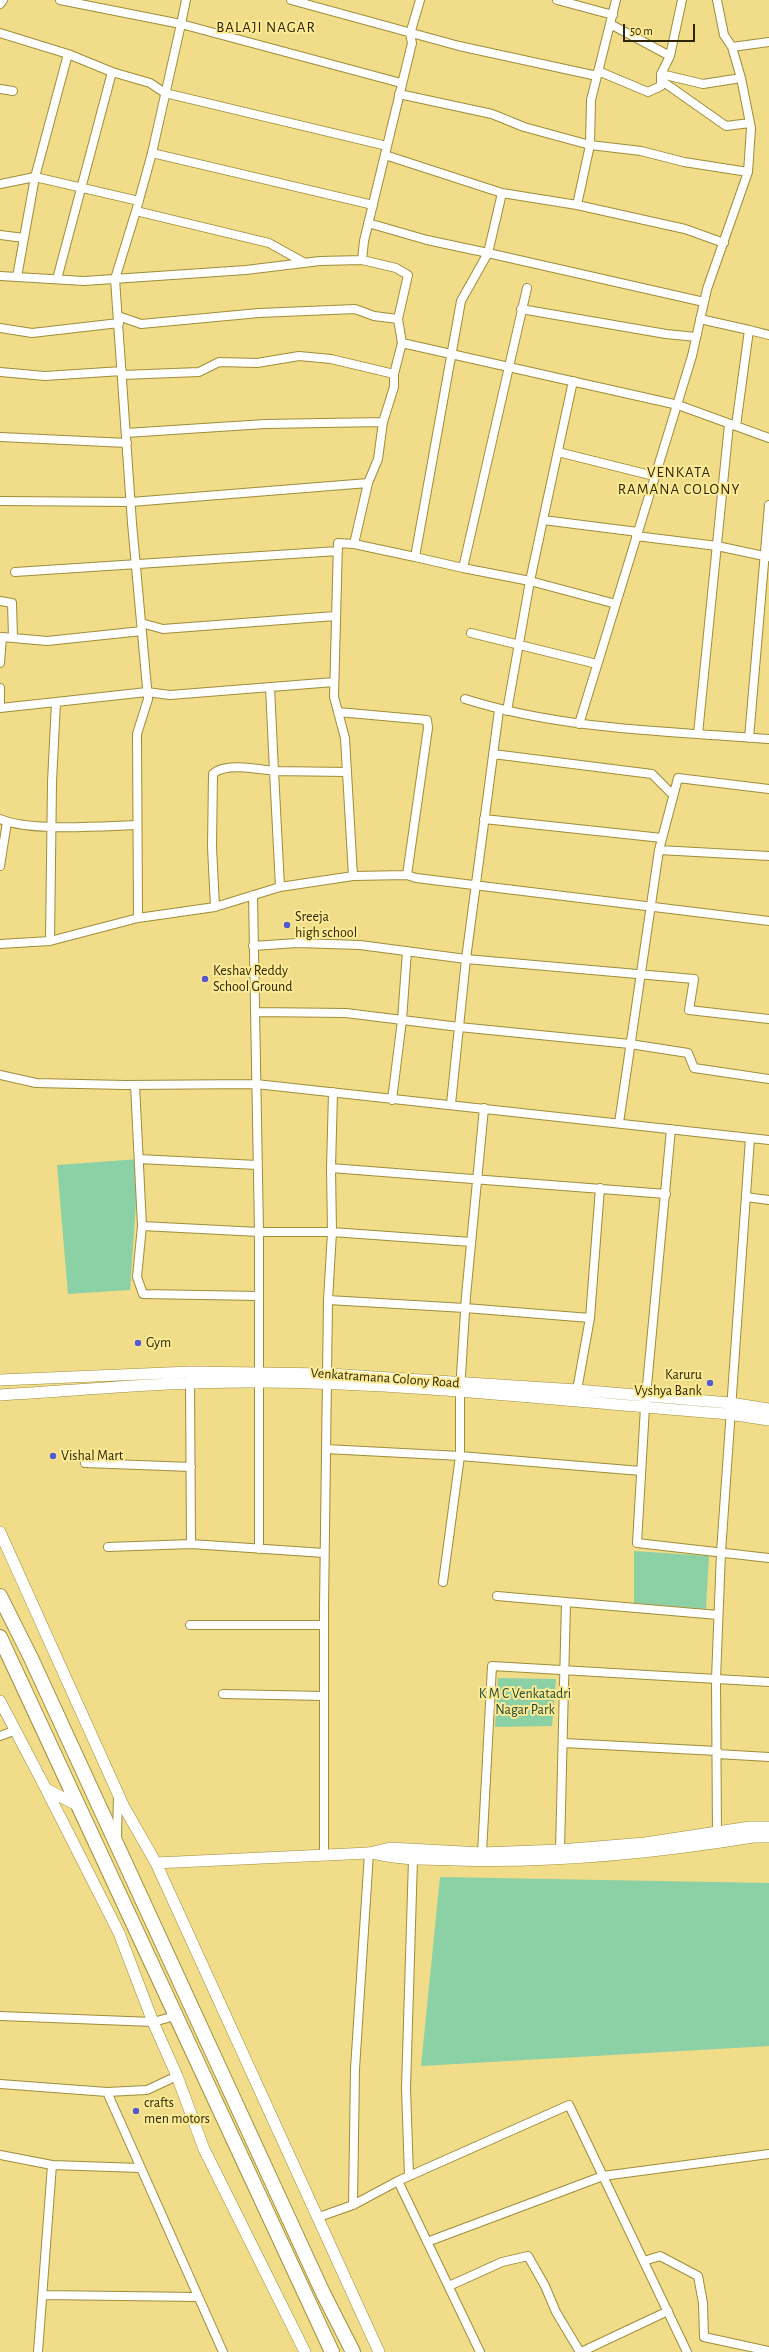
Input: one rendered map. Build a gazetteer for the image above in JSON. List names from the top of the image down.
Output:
{
  "streets": {
    "street": ["Venkatramana Colony Road"]
  },
  "districts": ["BALAJI NAGAR", "VENKATA RAMANA COLONY"],
  "parks": ["K M C Venkatadri Nagar Park"],
  "places": [
    "Sreeja high school",
    "Keshav Reddy School Ground",
    "Gym",
    "Karuru Vyshya Bank",
    "Vishal Mart",
    "crafts men motors"
  ],
  "scale_bar": "50 m"
}
